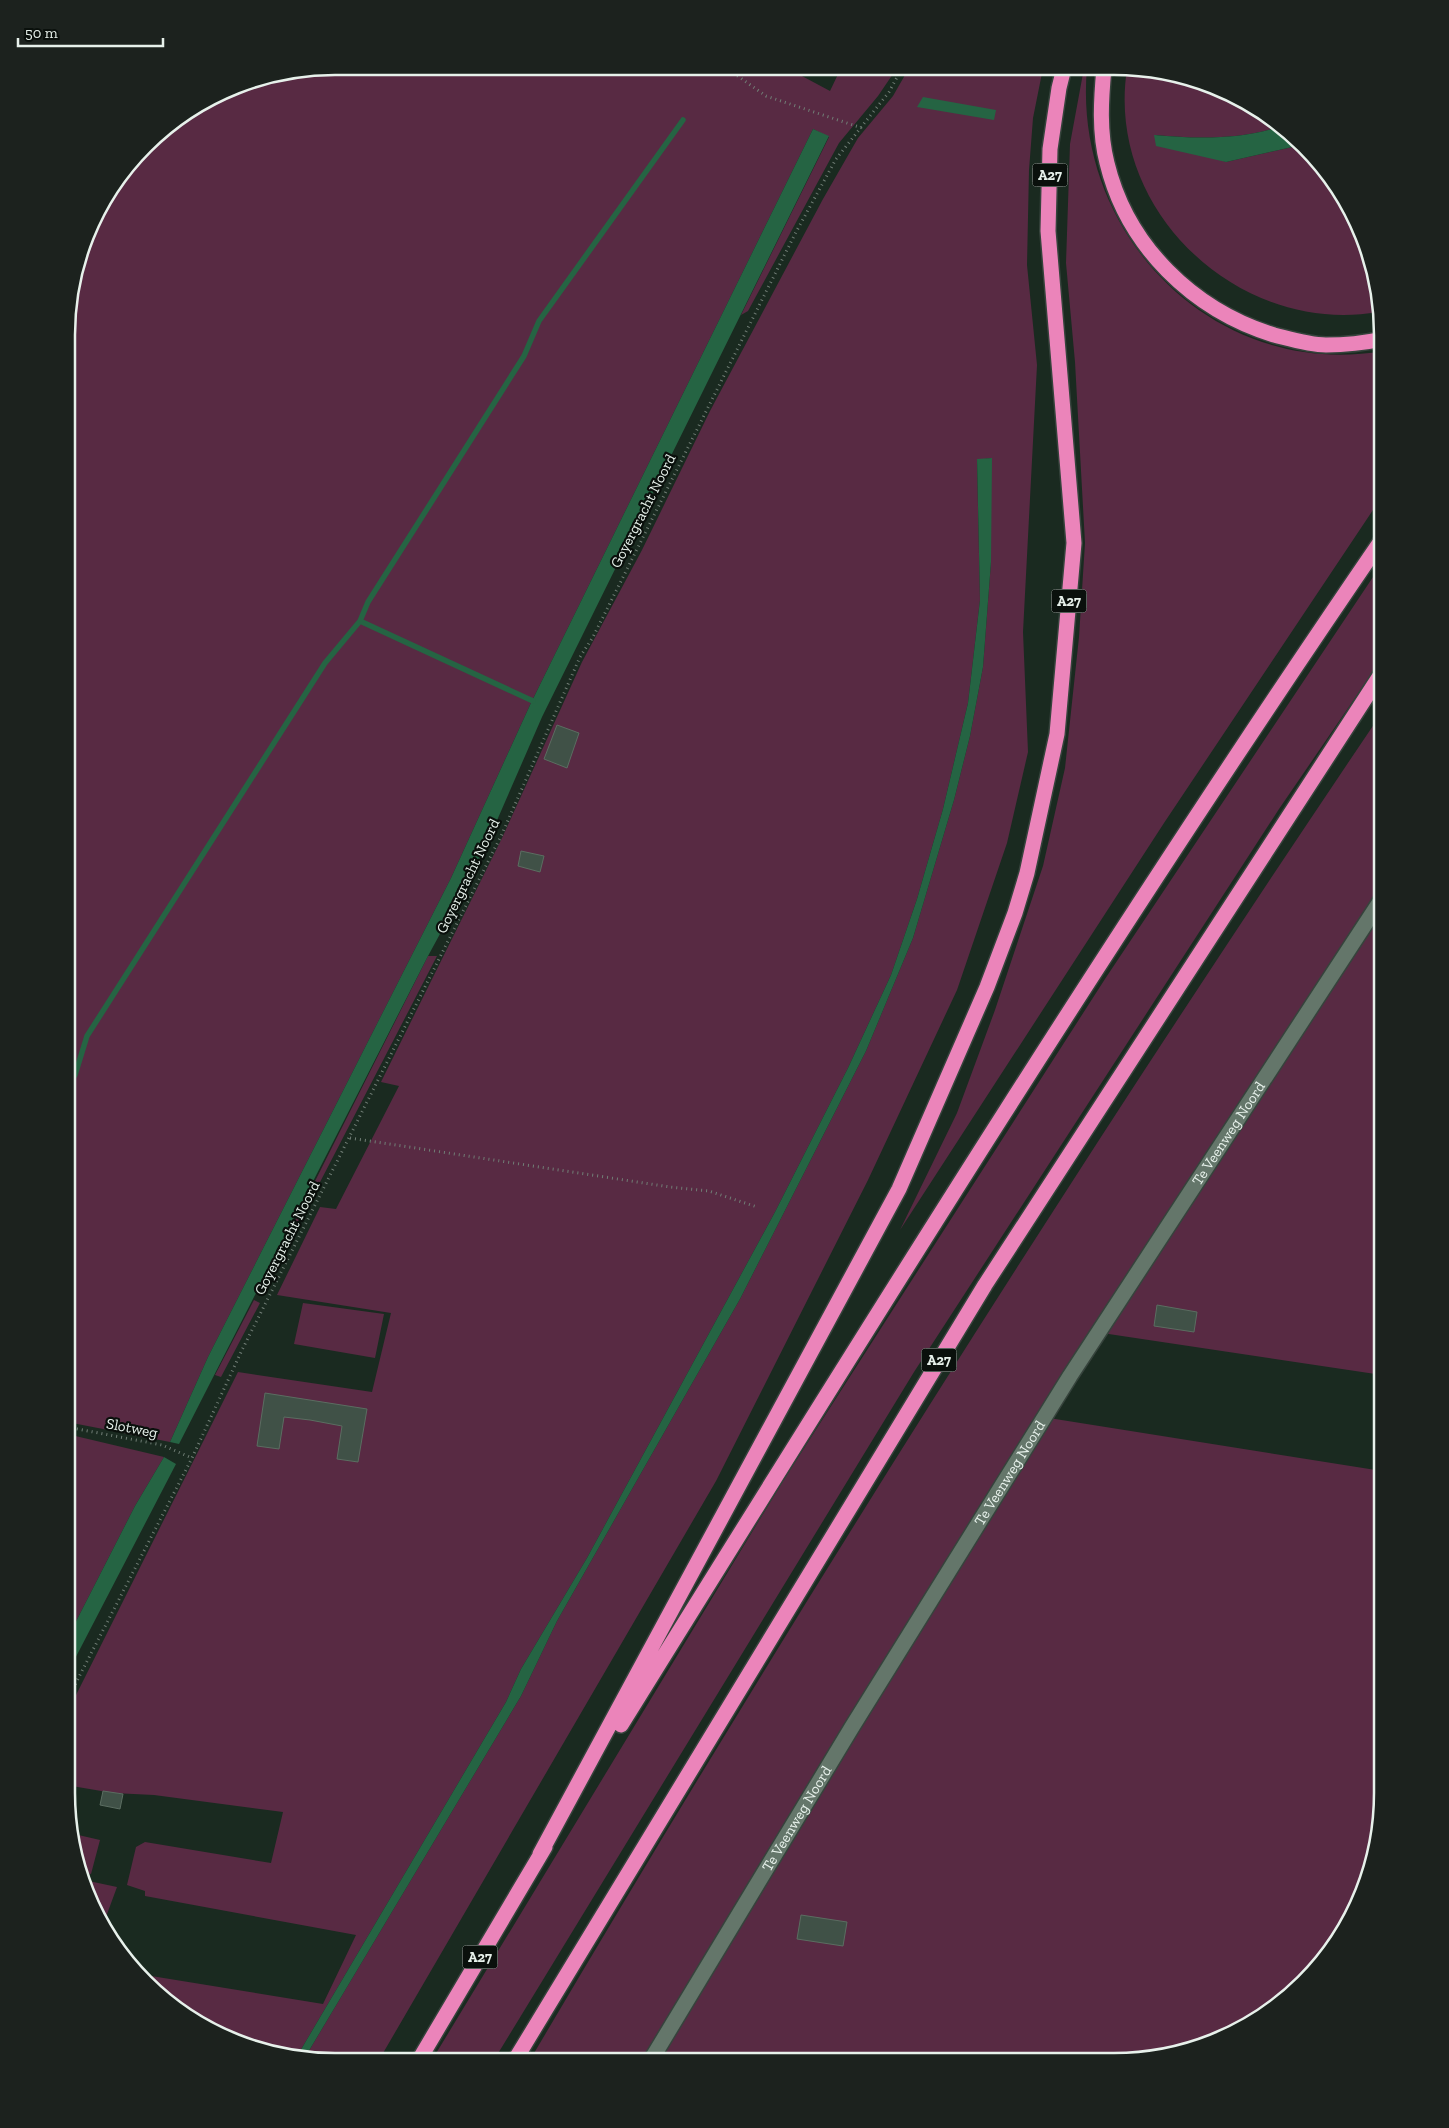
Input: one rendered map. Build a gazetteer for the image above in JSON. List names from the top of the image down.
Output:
{
  "streets": {
    "highway": ["A27"],
    "street": ["Te Veenweg Noord"],
    "path": ["Goyergracht Noord", "Slotweg"]
  },
  "crossings": [
    ["Goyergracht Noord", "Slotweg"]
  ],
  "scale_bar": "50 m"
}
